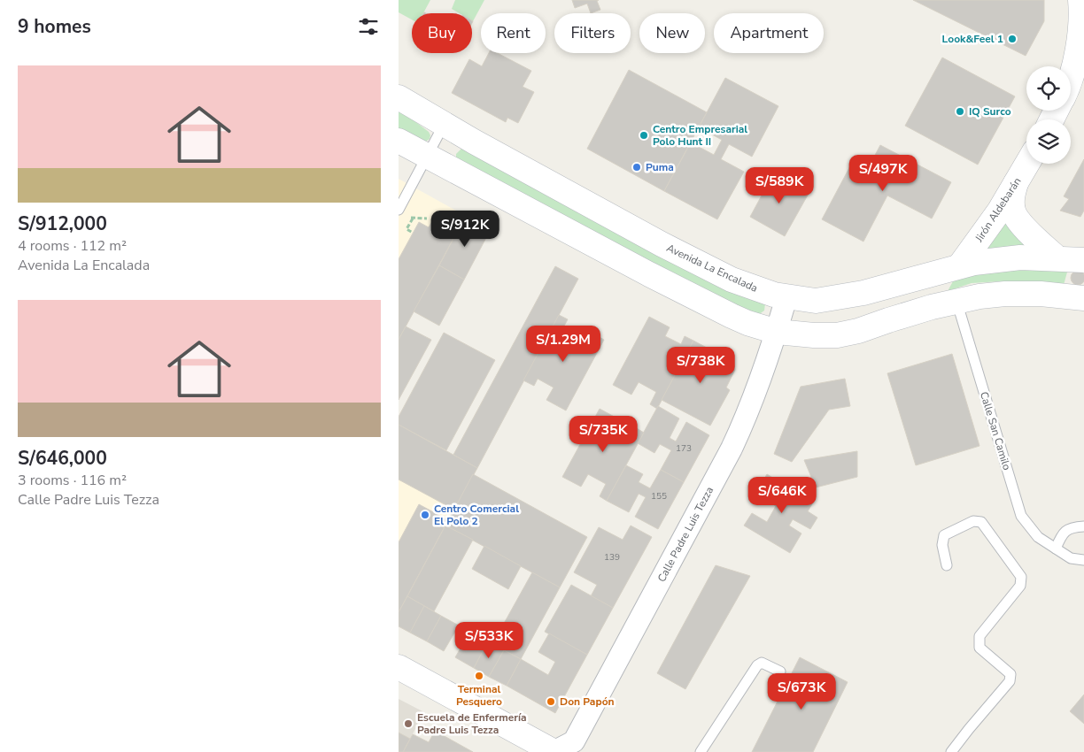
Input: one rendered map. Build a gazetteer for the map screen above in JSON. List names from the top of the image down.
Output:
{
  "streets": {
    "main road": ["Jirón Aldebarán", "Avenida La Encalada"],
    "street": ["Calle Padre Luis Tezza"],
    "lane": ["Calle San Camilo"]
  },
  "crossings": [
    ["Jirón Aldebarán", "Avenida La Encalada"],
    ["Avenida La Encalada", "Calle Padre Luis Tezza"]
  ],
  "places": [
    "Look&Feel 1",
    "IQ Surco",
    "Centro Empresarial Polo Hunt II",
    "Puma",
    "Centro Comercial El Polo 2",
    "Terminal Pesquero",
    "Don Papón",
    "Escuela de Enfermería Padre Luis Tezza"
  ],
  "house_numbers": ["173", "155", "139"],
  "page": {
    "heading": "9 homes",
    "chip": [
      "Buy",
      "Rent",
      "Filters",
      "New",
      "Apartment"
    ],
    "list": [
      {
        "name": "S/912,000",
        "note": "4 rooms · 112 m² · Avenida La Encalada"
      },
      {
        "name": "S/646,000",
        "note": "3 rooms · 116 m² · Calle Padre Luis Tezza"
      }
    ],
    "price": [
      "S/497K",
      "S/589K",
      "S/912K",
      "S/1.29M",
      "S/738K",
      "S/735K",
      "S/646K",
      "S/533K",
      "S/673K"
    ]
  }
}
